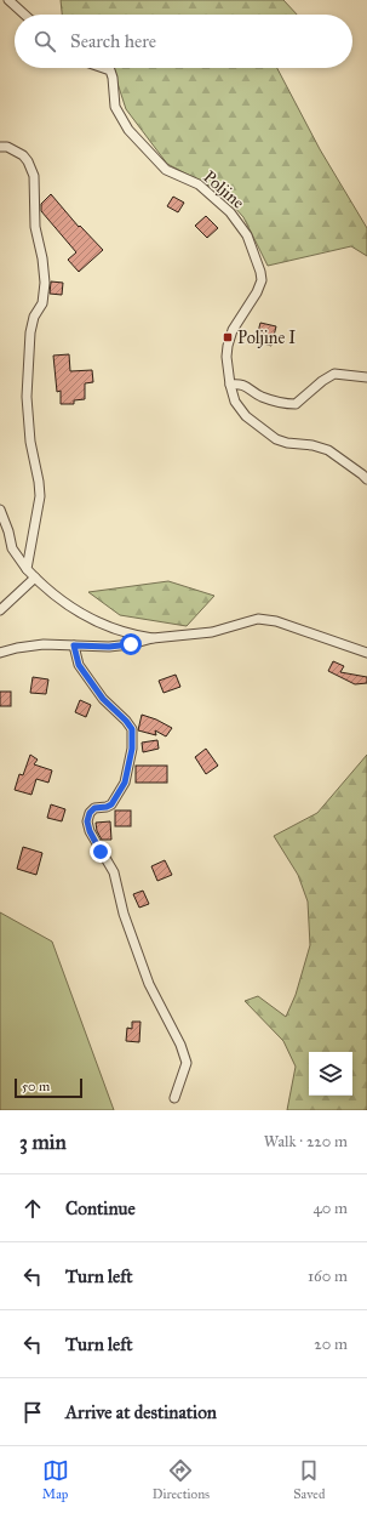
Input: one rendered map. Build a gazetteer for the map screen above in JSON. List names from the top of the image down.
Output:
{
  "streets": {
    "street": ["Poljine"]
  },
  "places": {
    "transit": ["Poljine I"]
  },
  "scale_bar": "50 m",
  "page": {
    "search": "Search here",
    "scale": "50 m",
    "heading": ["3 min", "Walk · 220 m"],
    "list": [
      ["Continue", "40 m"],
      ["Turn left", "160 m"],
      ["Turn left", "20 m"],
      "Arrive at destination"
    ],
    "nav": ["Map", "Directions", "Saved"]
  }
}
